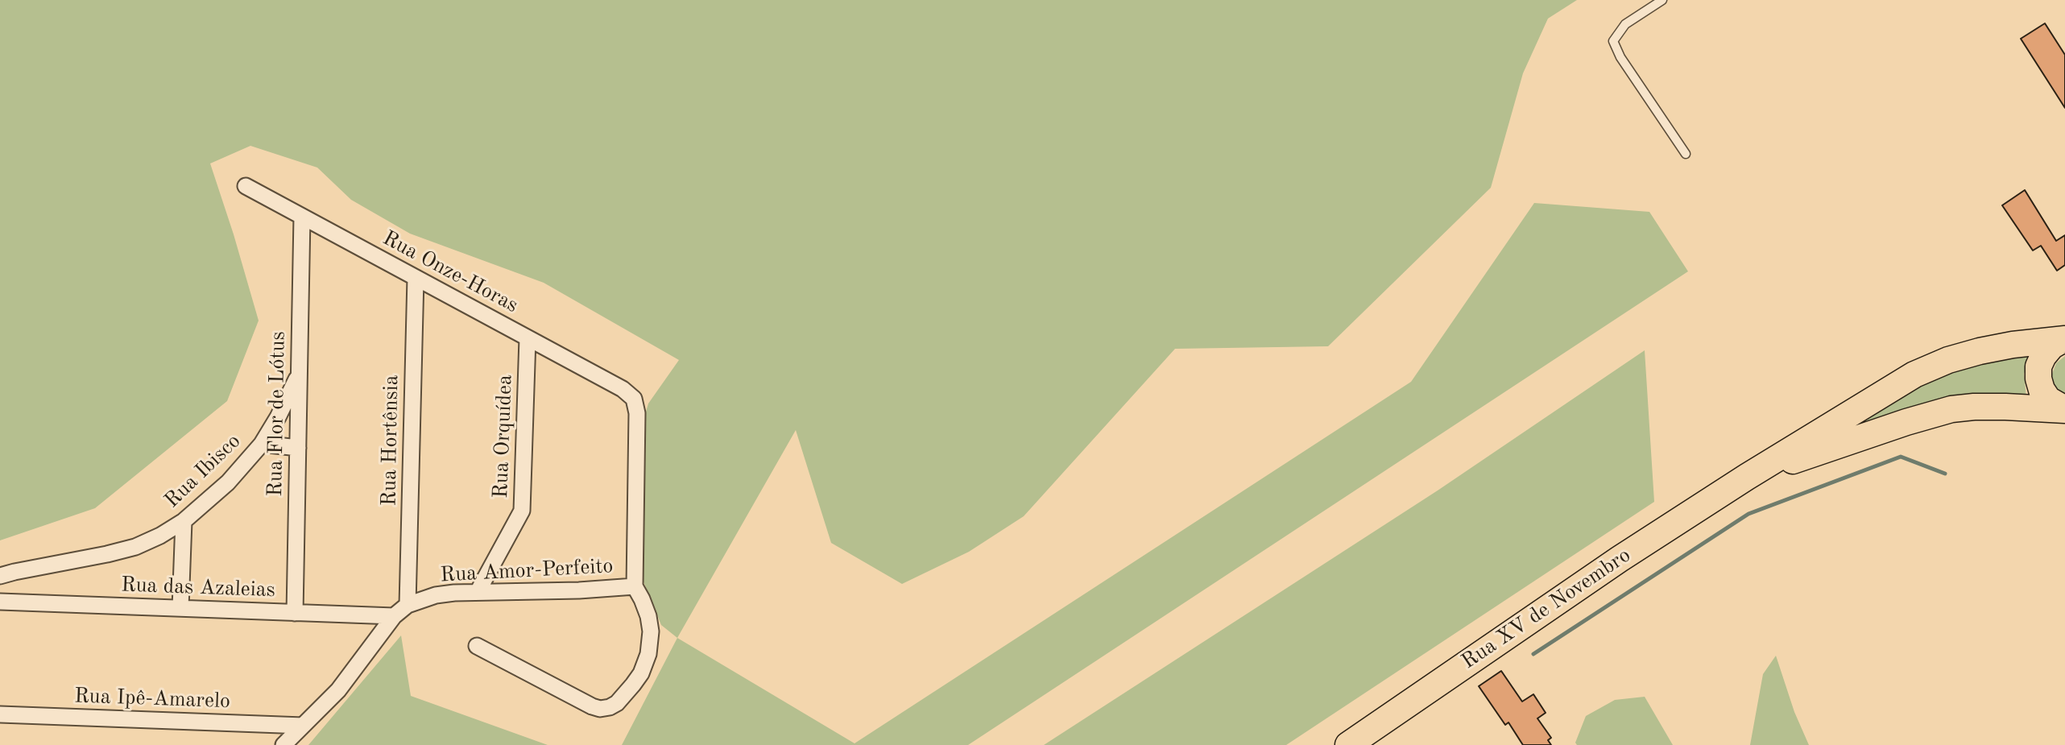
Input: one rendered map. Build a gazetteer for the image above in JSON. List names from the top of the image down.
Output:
{
  "streets": {
    "main road": ["Rua XV de Novembro"],
    "street": [
      "Rua Onze-Horas",
      "Rua Flor de Lótus",
      "Rua Orquídea",
      "Rua Hortênsia",
      "Rua Ibisco",
      "Rua Amor-Perfeito",
      "Rua das Azaleias",
      "Rua Ipê-Amarelo"
    ]
  },
  "crossings": [
    ["Rua Onze-Horas", "Rua Flor de Lótus"],
    ["Rua Onze-Horas", "Rua Orquídea"],
    ["Rua Onze-Horas", "Rua Hortênsia"],
    ["Rua Onze-Horas", "Rua Amor-Perfeito"],
    ["Rua Flor de Lótus", "Rua Ibisco"],
    ["Rua Flor de Lótus", "Rua das Azaleias"],
    ["Rua Orquídea", "Rua Amor-Perfeito"],
    ["Rua Hortênsia", "Rua Amor-Perfeito"],
    ["Rua Amor-Perfeito", "Rua das Azaleias"],
    ["Rua Amor-Perfeito", "Rua Ipê-Amarelo"]
  ]
}
